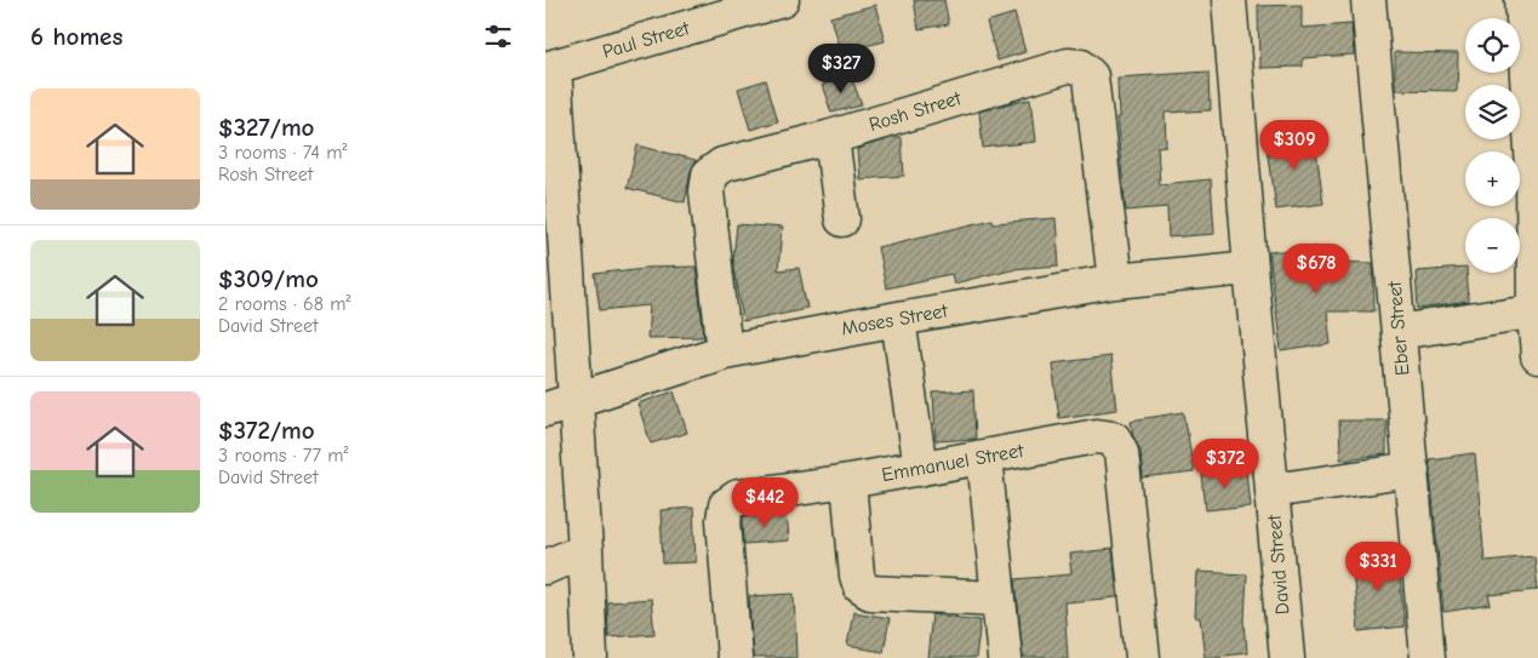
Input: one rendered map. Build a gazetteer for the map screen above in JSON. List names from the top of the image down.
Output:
{
  "streets": {
    "street": [
      "Paul Street",
      "Rosh Street",
      "Moses Street",
      "Eber Street",
      "Emmanuel Street",
      "David Street"
    ]
  },
  "crossings": [
    ["Rosh Street", "Moses Street"],
    ["Moses Street", "David Street"]
  ],
  "page": {
    "heading": "6 homes",
    "map_buttons": ["+", "−"],
    "price": [
      "$327",
      "$309",
      "$678",
      "$372",
      "$442",
      "$331"
    ],
    "list": [
      {
        "name": "$327/mo",
        "note": "3 rooms · 74 m² · Rosh Street"
      },
      {
        "name": "$309/mo",
        "note": "2 rooms · 68 m² · David Street"
      },
      {
        "name": "$372/mo",
        "note": "3 rooms · 77 m² · David Street"
      }
    ]
  }
}
